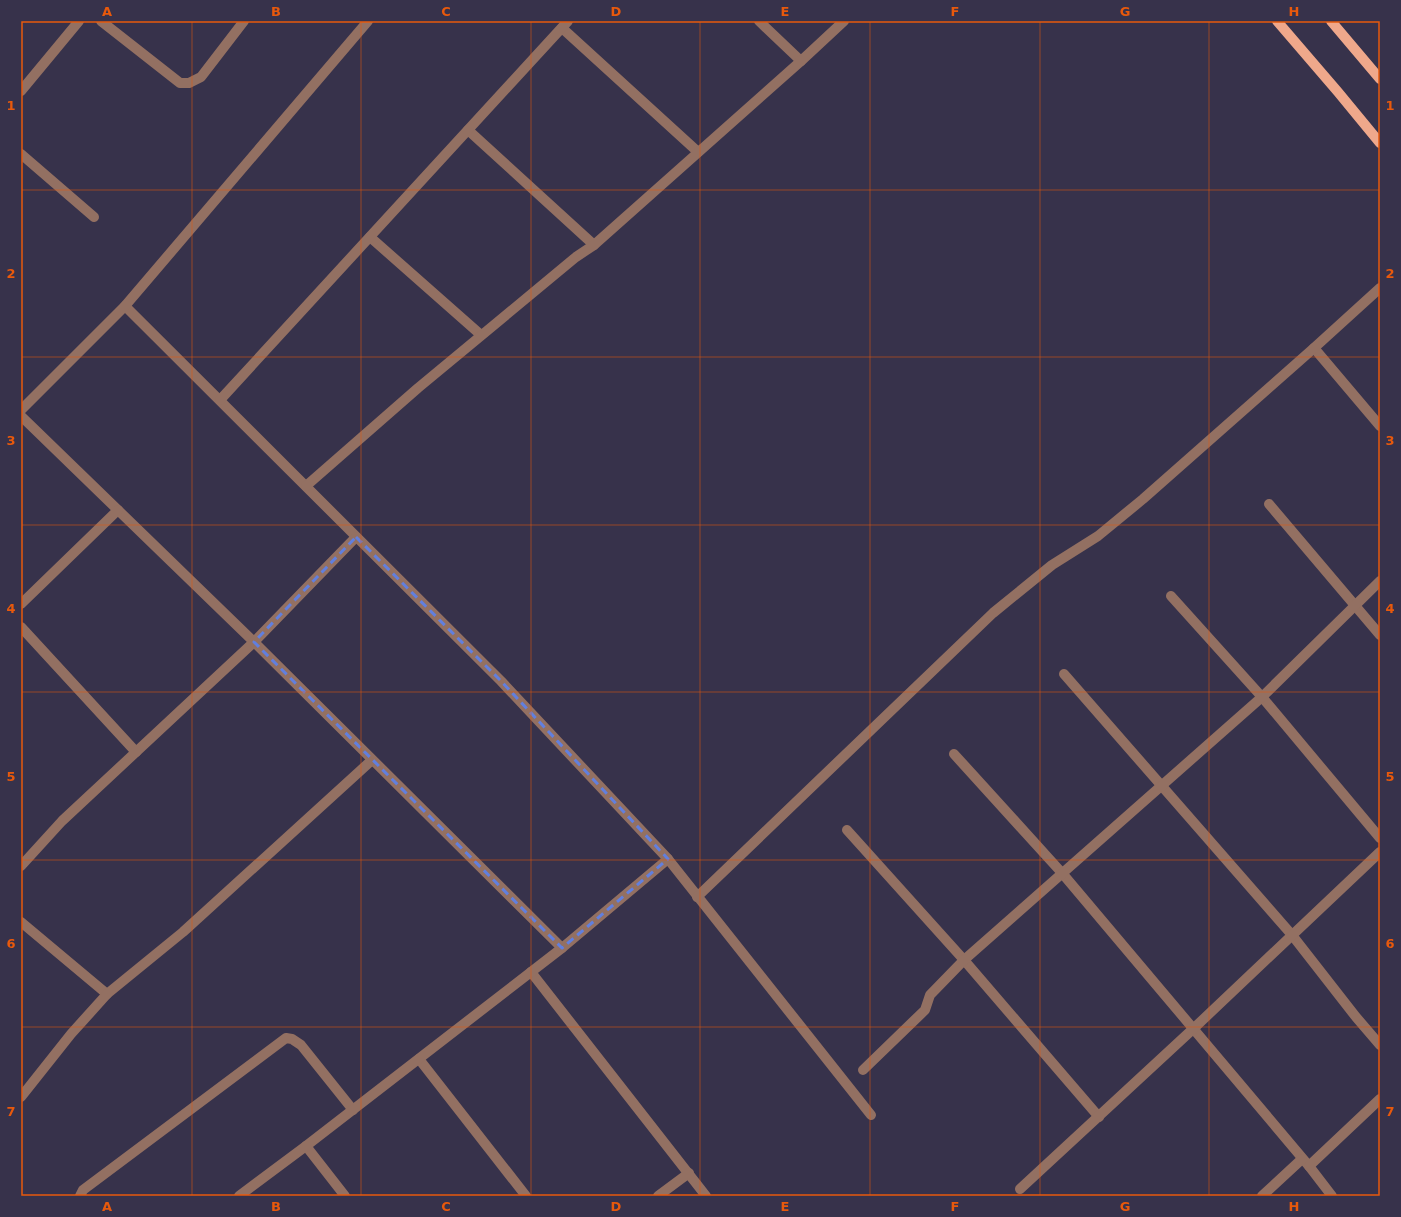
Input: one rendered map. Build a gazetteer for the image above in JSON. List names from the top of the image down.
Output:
{
  "grid": {
    "columns": [
      "A",
      "B",
      "C",
      "D",
      "E",
      "F",
      "G",
      "H"
    ],
    "rows": [
      "1",
      "2",
      "3",
      "4",
      "5",
      "6",
      "7"
    ]
  }
}
